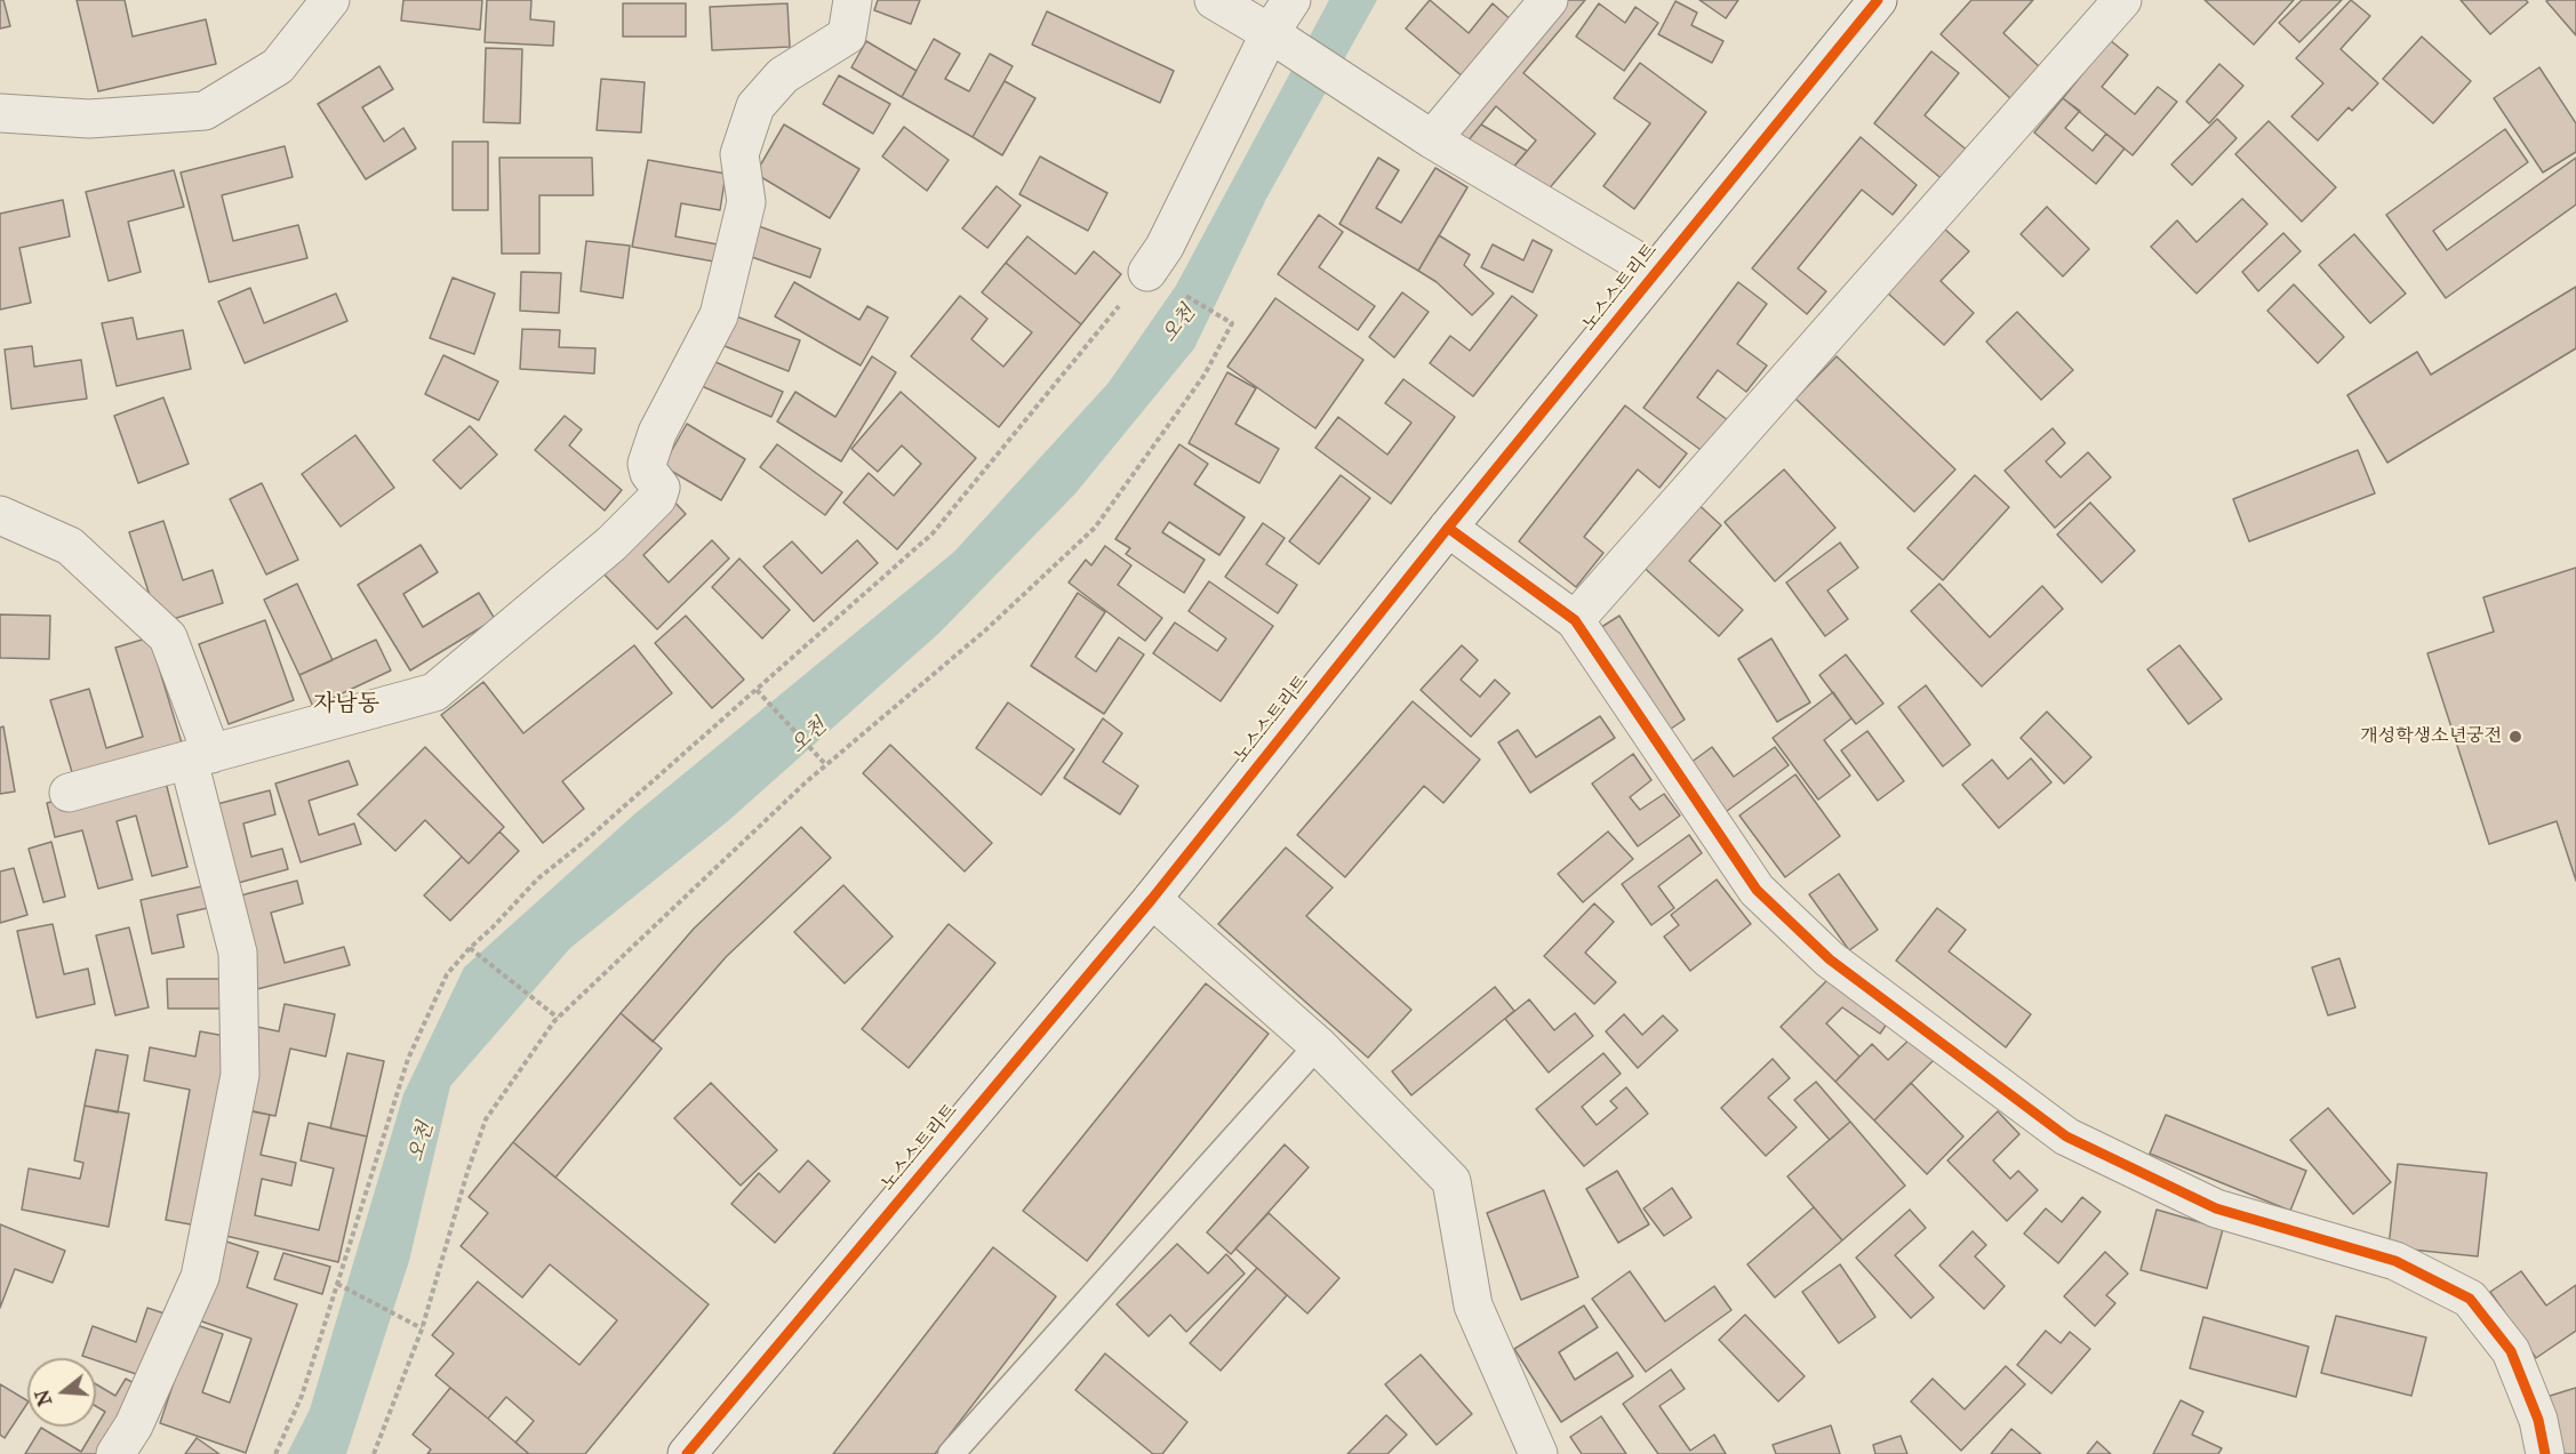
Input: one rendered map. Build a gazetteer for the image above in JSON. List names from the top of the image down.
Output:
{
  "streets": {
    "street": ["노스스트리트"]
  },
  "districts": ["자남동"],
  "water": ["오천"],
  "places": ["개성학생소년궁전"],
  "north": "left"
}
